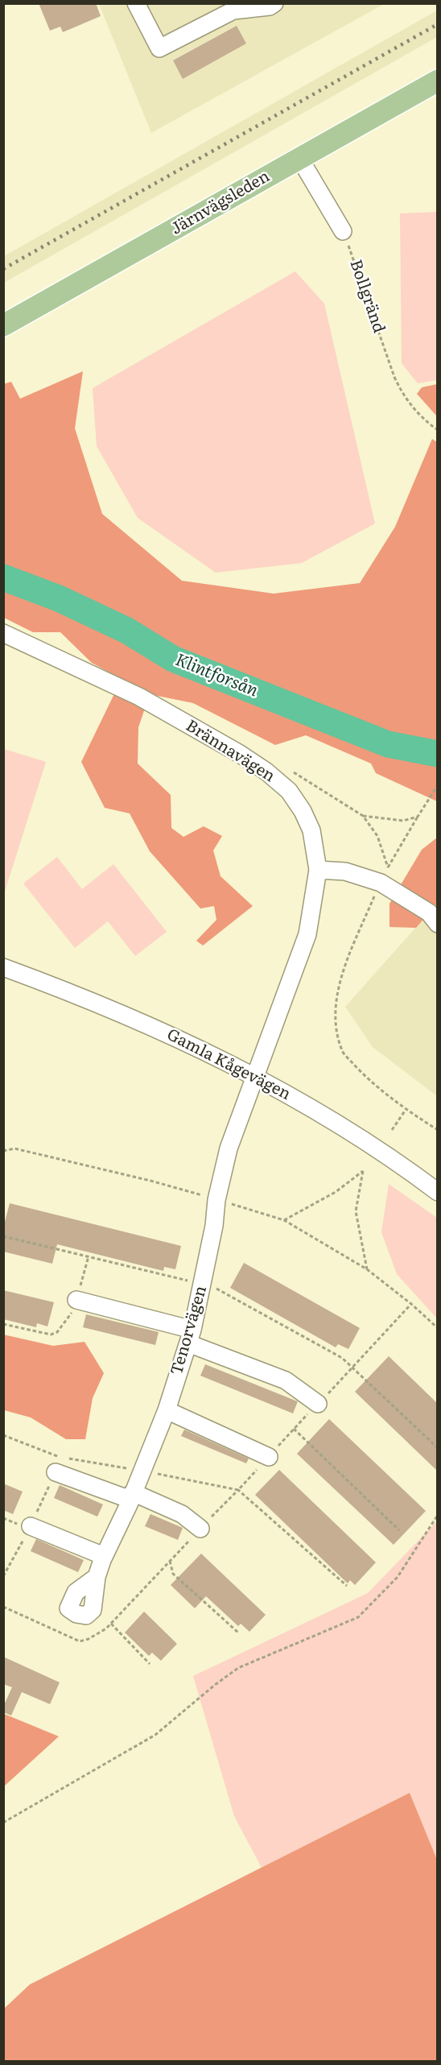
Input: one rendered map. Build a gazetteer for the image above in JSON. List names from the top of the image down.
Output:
{
  "streets": {
    "main road": ["Järnvägsleden"],
    "street": ["Brännavägen", "Gamla Kågevägen", "Tenorvägen"],
    "path": ["Bollgränd"]
  },
  "crossings": [
    ["Brännavägen", "Gamla Kågevägen"],
    ["Brännavägen", "Tenorvägen"],
    ["Gamla Kågevägen", "Tenorvägen"]
  ],
  "water": ["Klintforsån"]
}
